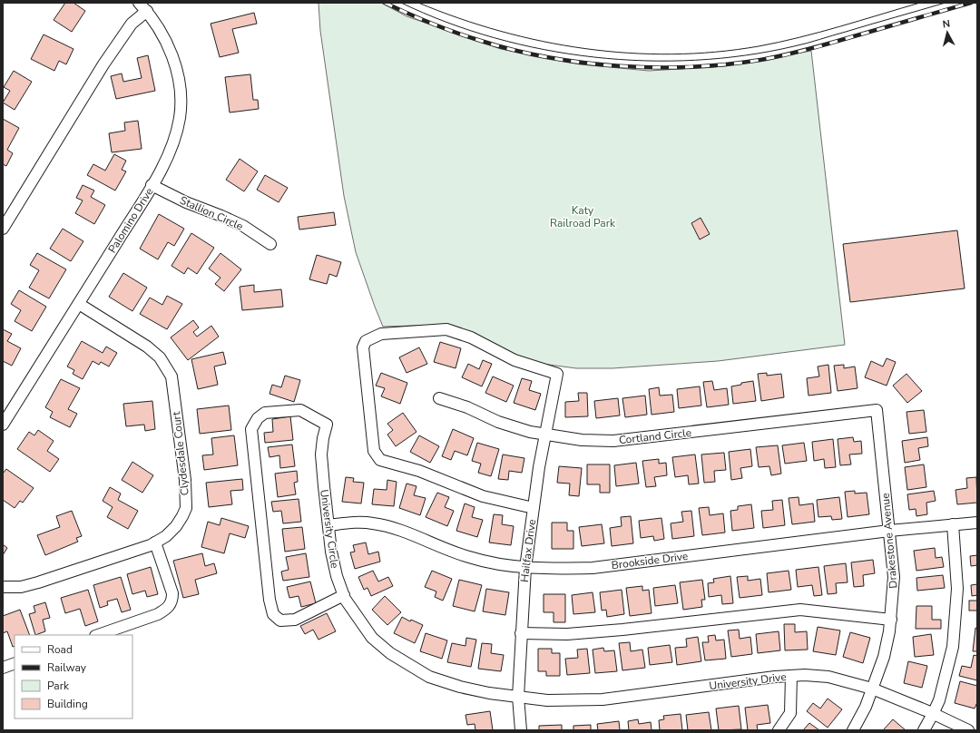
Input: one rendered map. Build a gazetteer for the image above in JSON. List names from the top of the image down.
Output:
{
  "streets": {
    "street": [
      "Stallion Circle",
      "Palomino Drive",
      "Cortland Circle",
      "Clydesdale Court",
      "University Circle",
      "Drakestone Avenue",
      "Hailfax Drive",
      "Brookside Drive",
      "University Drive"
    ]
  },
  "crossings": [
    ["Stallion Circle", "Palomino Drive"],
    ["Palomino Drive", "Clydesdale Court"],
    ["Cortland Circle", "Drakestone Avenue"],
    ["Cortland Circle", "Hailfax Drive"],
    ["University Circle", "Hailfax Drive"],
    ["University Circle", "Brookside Drive"],
    ["University Circle", "University Drive"],
    ["Drakestone Avenue", "Brookside Drive"],
    ["Drakestone Avenue", "University Drive"],
    ["Hailfax Drive", "Brookside Drive"],
    ["Hailfax Drive", "University Drive"]
  ],
  "parks": ["Katy Railroad Park"],
  "legend": [
    "Road",
    "Railway",
    "Park",
    "Building"
  ],
  "north": "top"
}
